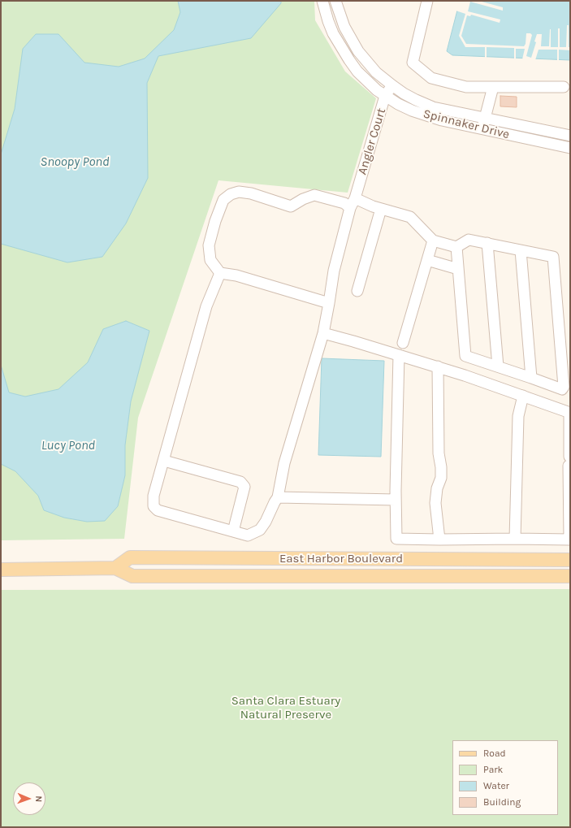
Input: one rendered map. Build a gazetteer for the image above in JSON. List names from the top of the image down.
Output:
{
  "streets": {
    "main road": ["East Harbor Boulevard"],
    "street": ["Spinnaker Drive", "Angler Court"]
  },
  "crossings": [
    ["Spinnaker Drive", "Angler Court"]
  ],
  "water": ["Snoopy Pond", "Lucy Pond"],
  "parks": ["Santa Clara Estuary Natural Preserve"],
  "legend": [
    "Road",
    "Park",
    "Water",
    "Building"
  ],
  "north": "right"
}
